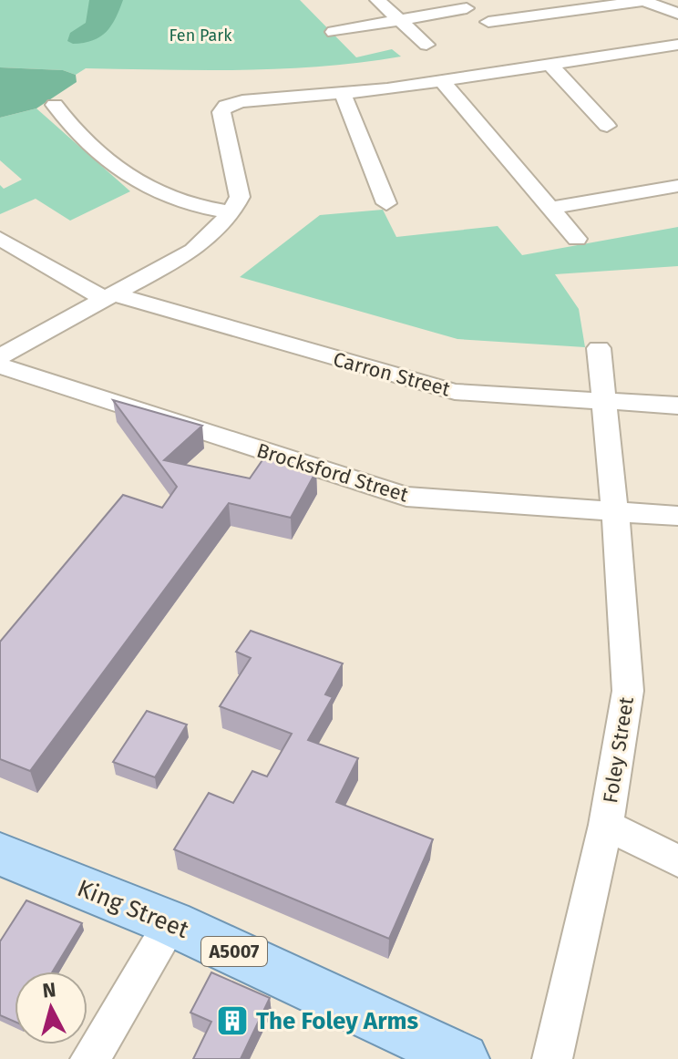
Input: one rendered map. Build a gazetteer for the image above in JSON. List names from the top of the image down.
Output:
{
  "streets": {
    "main road": ["King Street", "A5007"],
    "street": ["Carron Street", "Brocksford Street", "Foley Street"]
  },
  "crossings": [
    ["Carron Street", "Foley Street"],
    ["Brocksford Street", "Foley Street"]
  ],
  "parks": ["Fen Park"],
  "places": {
    "building": ["The Foley Arms"]
  },
  "north": "top"
}
